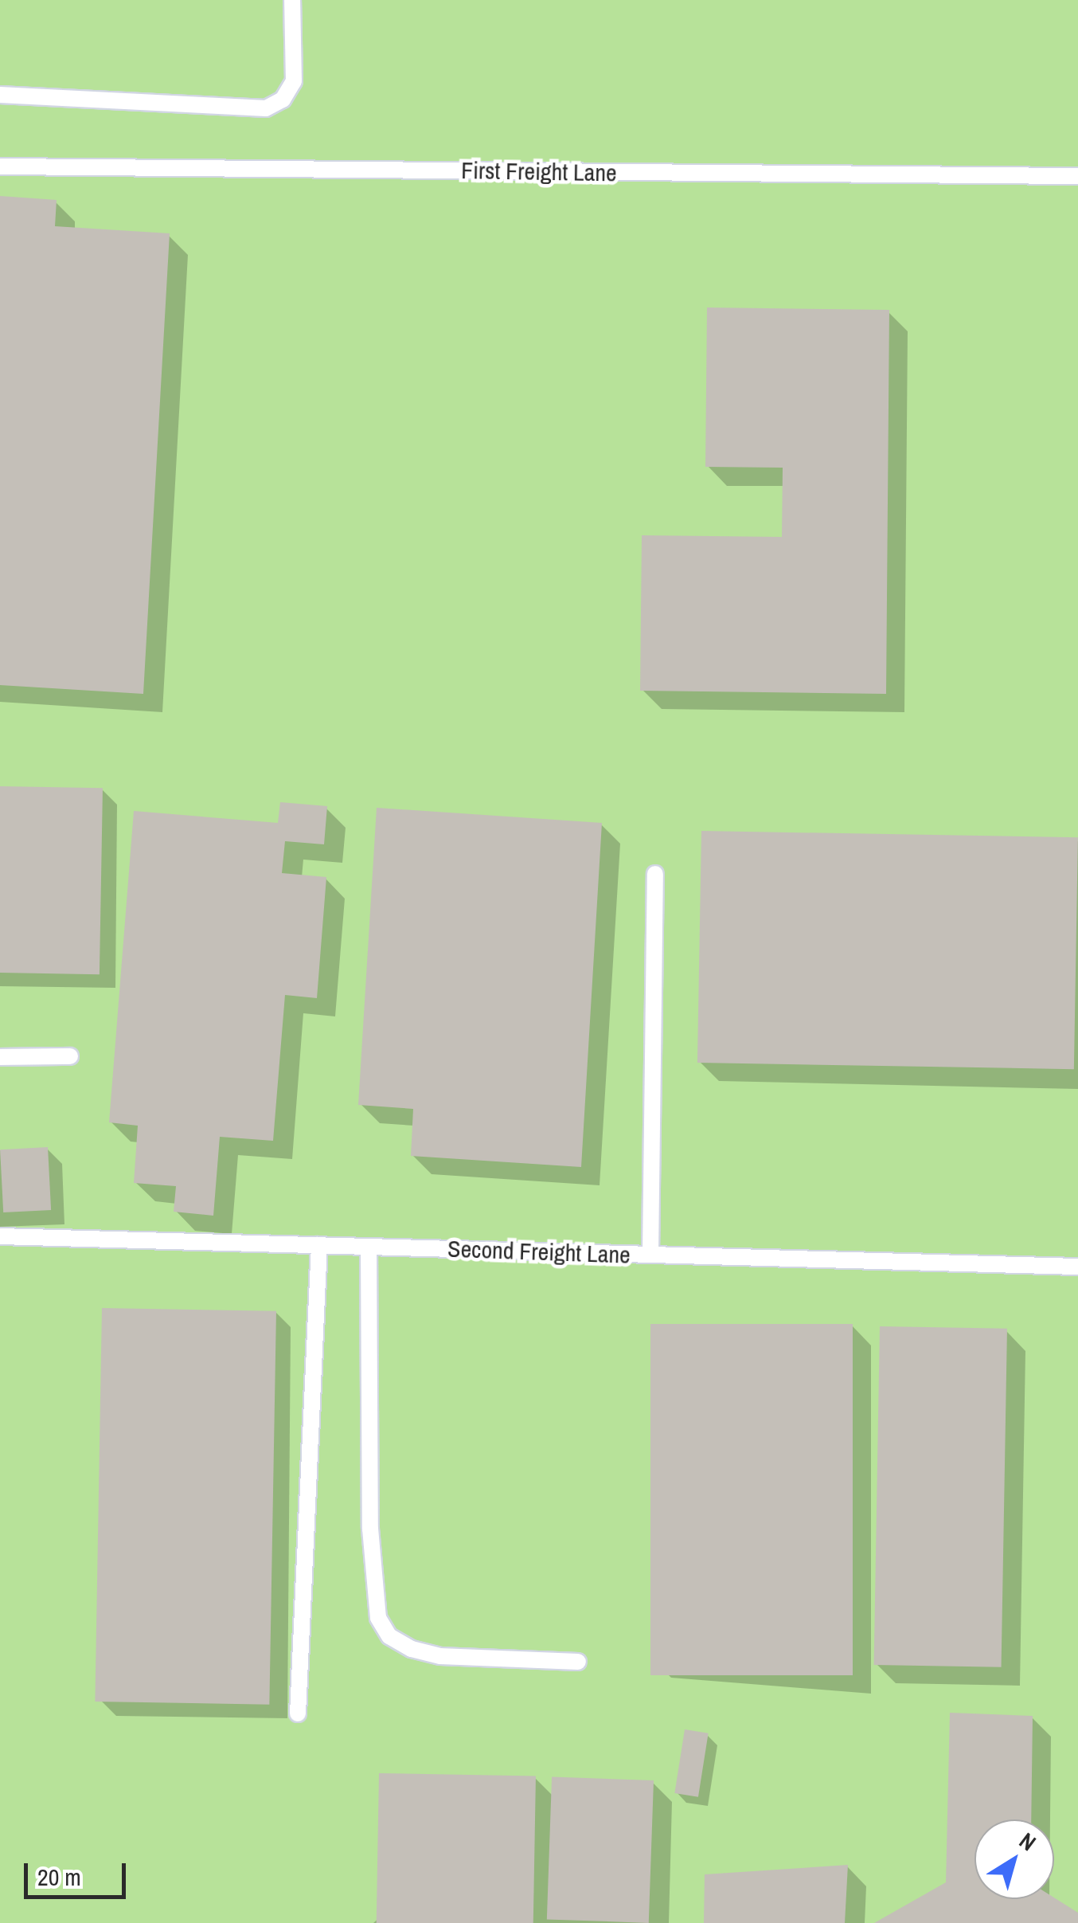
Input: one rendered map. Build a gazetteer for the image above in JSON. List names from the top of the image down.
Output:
{
  "streets": {
    "lane": ["First Freight Lane", "Second Freight Lane"]
  },
  "scale_bar": "20 m",
  "north": "top right"
}
